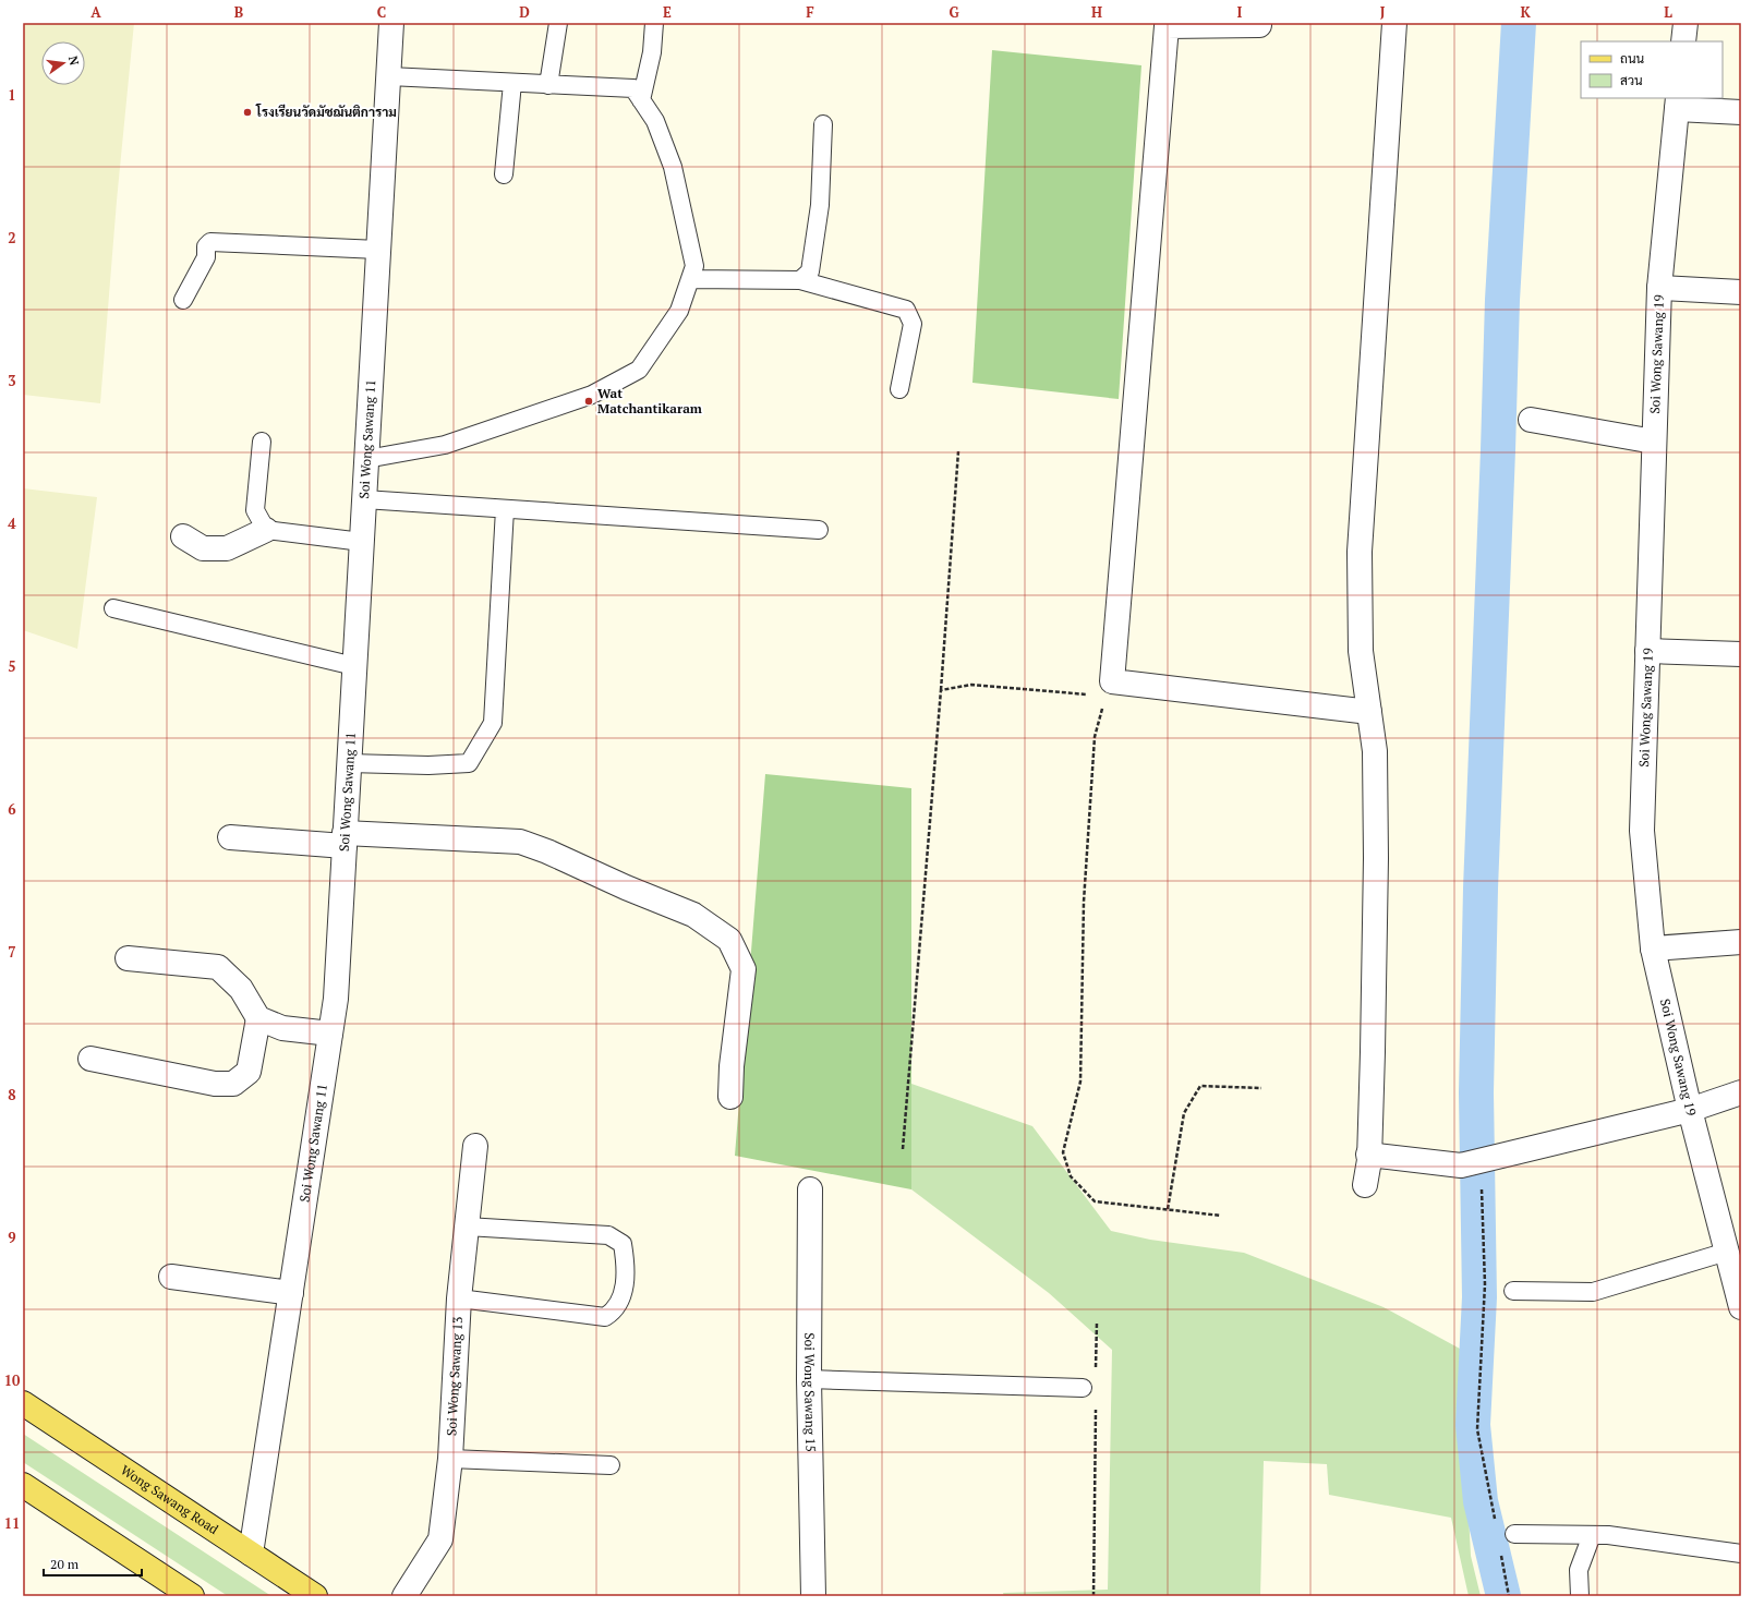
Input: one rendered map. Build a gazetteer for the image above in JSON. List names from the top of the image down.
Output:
{
  "streets": {
    "main road": ["Wong Sawang Road"],
    "street": [
      "Soi Wong Sawang 19",
      "Soi Wong Sawang 11",
      "Soi Wong Sawang 13",
      "Soi Wong Sawang 15"
    ]
  },
  "crossings": [
    ["Soi Wong Sawang 11", "Wong Sawang Road"]
  ],
  "places": ["โรงเรียนวัดมัชฌันติการาม", "Wat Matchantikaram"],
  "legend": ["ถนน", "สวน"],
  "scale_bar": "20 m",
  "north": "right",
  "grid": {
    "columns": [
      "A",
      "B",
      "C",
      "D",
      "E",
      "F",
      "G",
      "H",
      "I",
      "J",
      "K",
      "L"
    ],
    "rows": [
      "1",
      "2",
      "3",
      "4",
      "5",
      "6",
      "7",
      "8",
      "9",
      "10",
      "11"
    ]
  }
}
